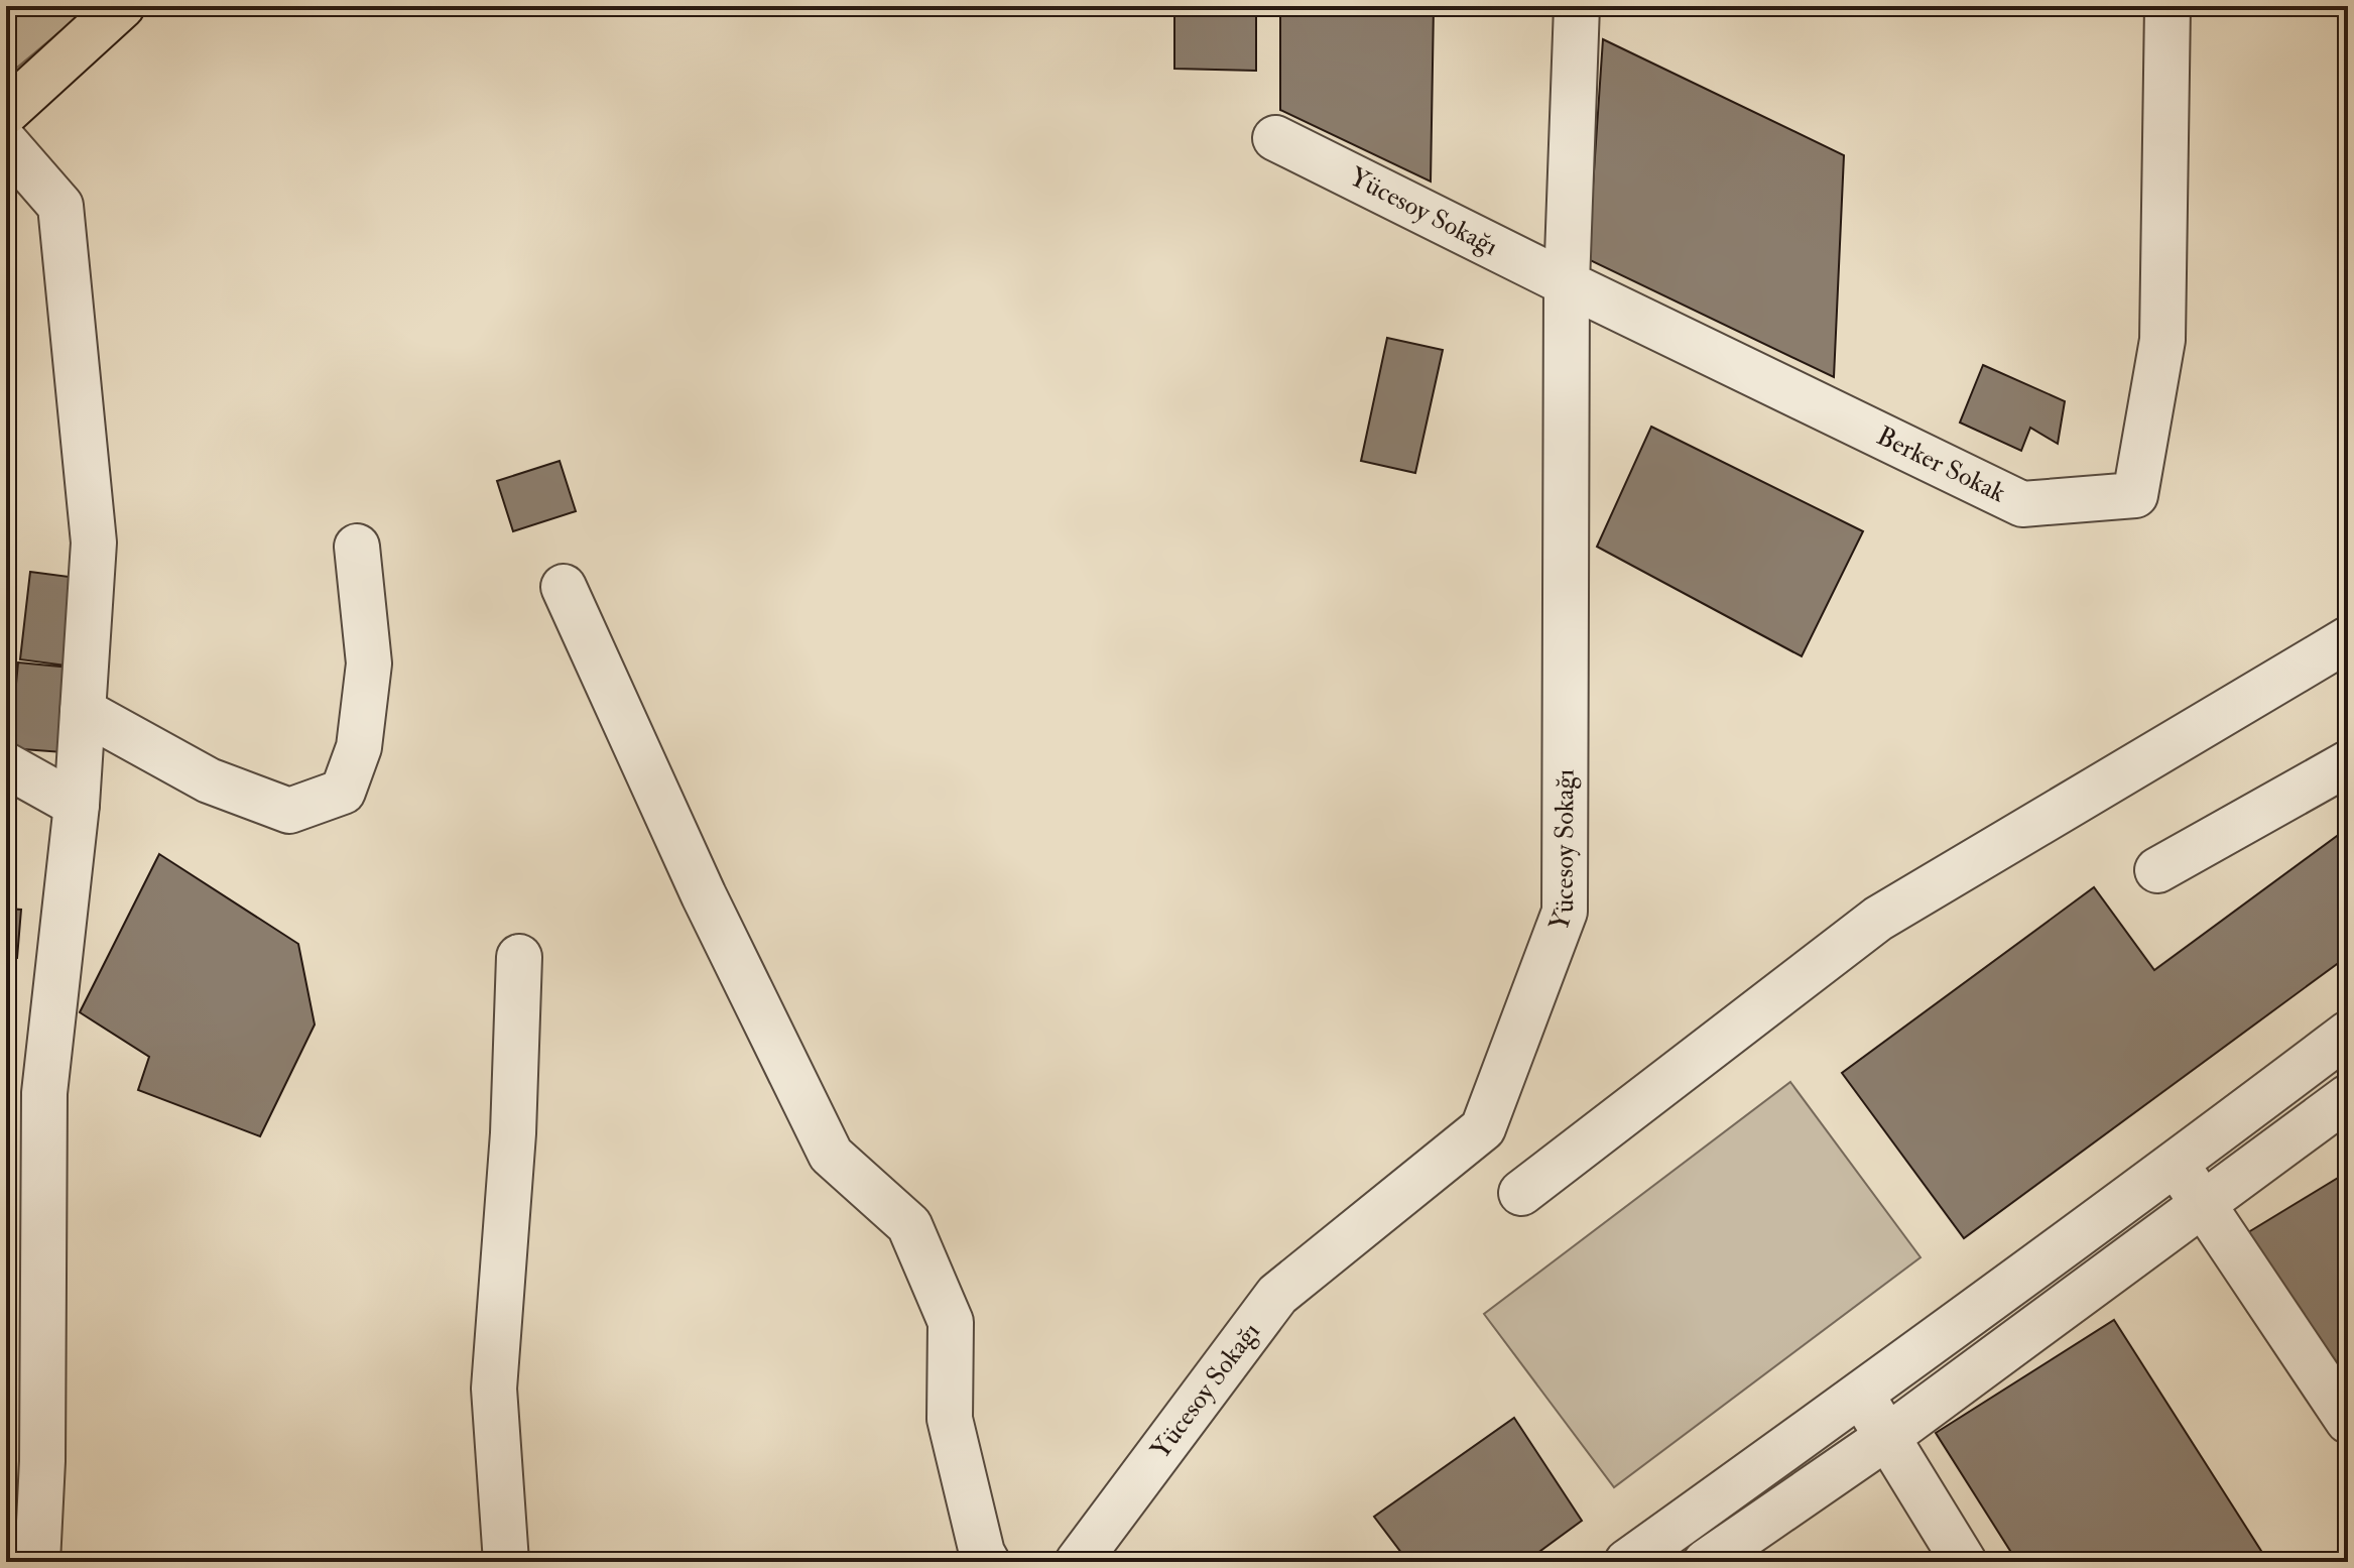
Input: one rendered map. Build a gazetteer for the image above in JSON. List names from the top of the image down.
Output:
{
  "streets": {
    "street": ["Yücesoy Sokağı", "Berker Sokak"]
  },
  "crossings": [
    ["Yücesoy Sokağı", "Berker Sokak"]
  ]
}
